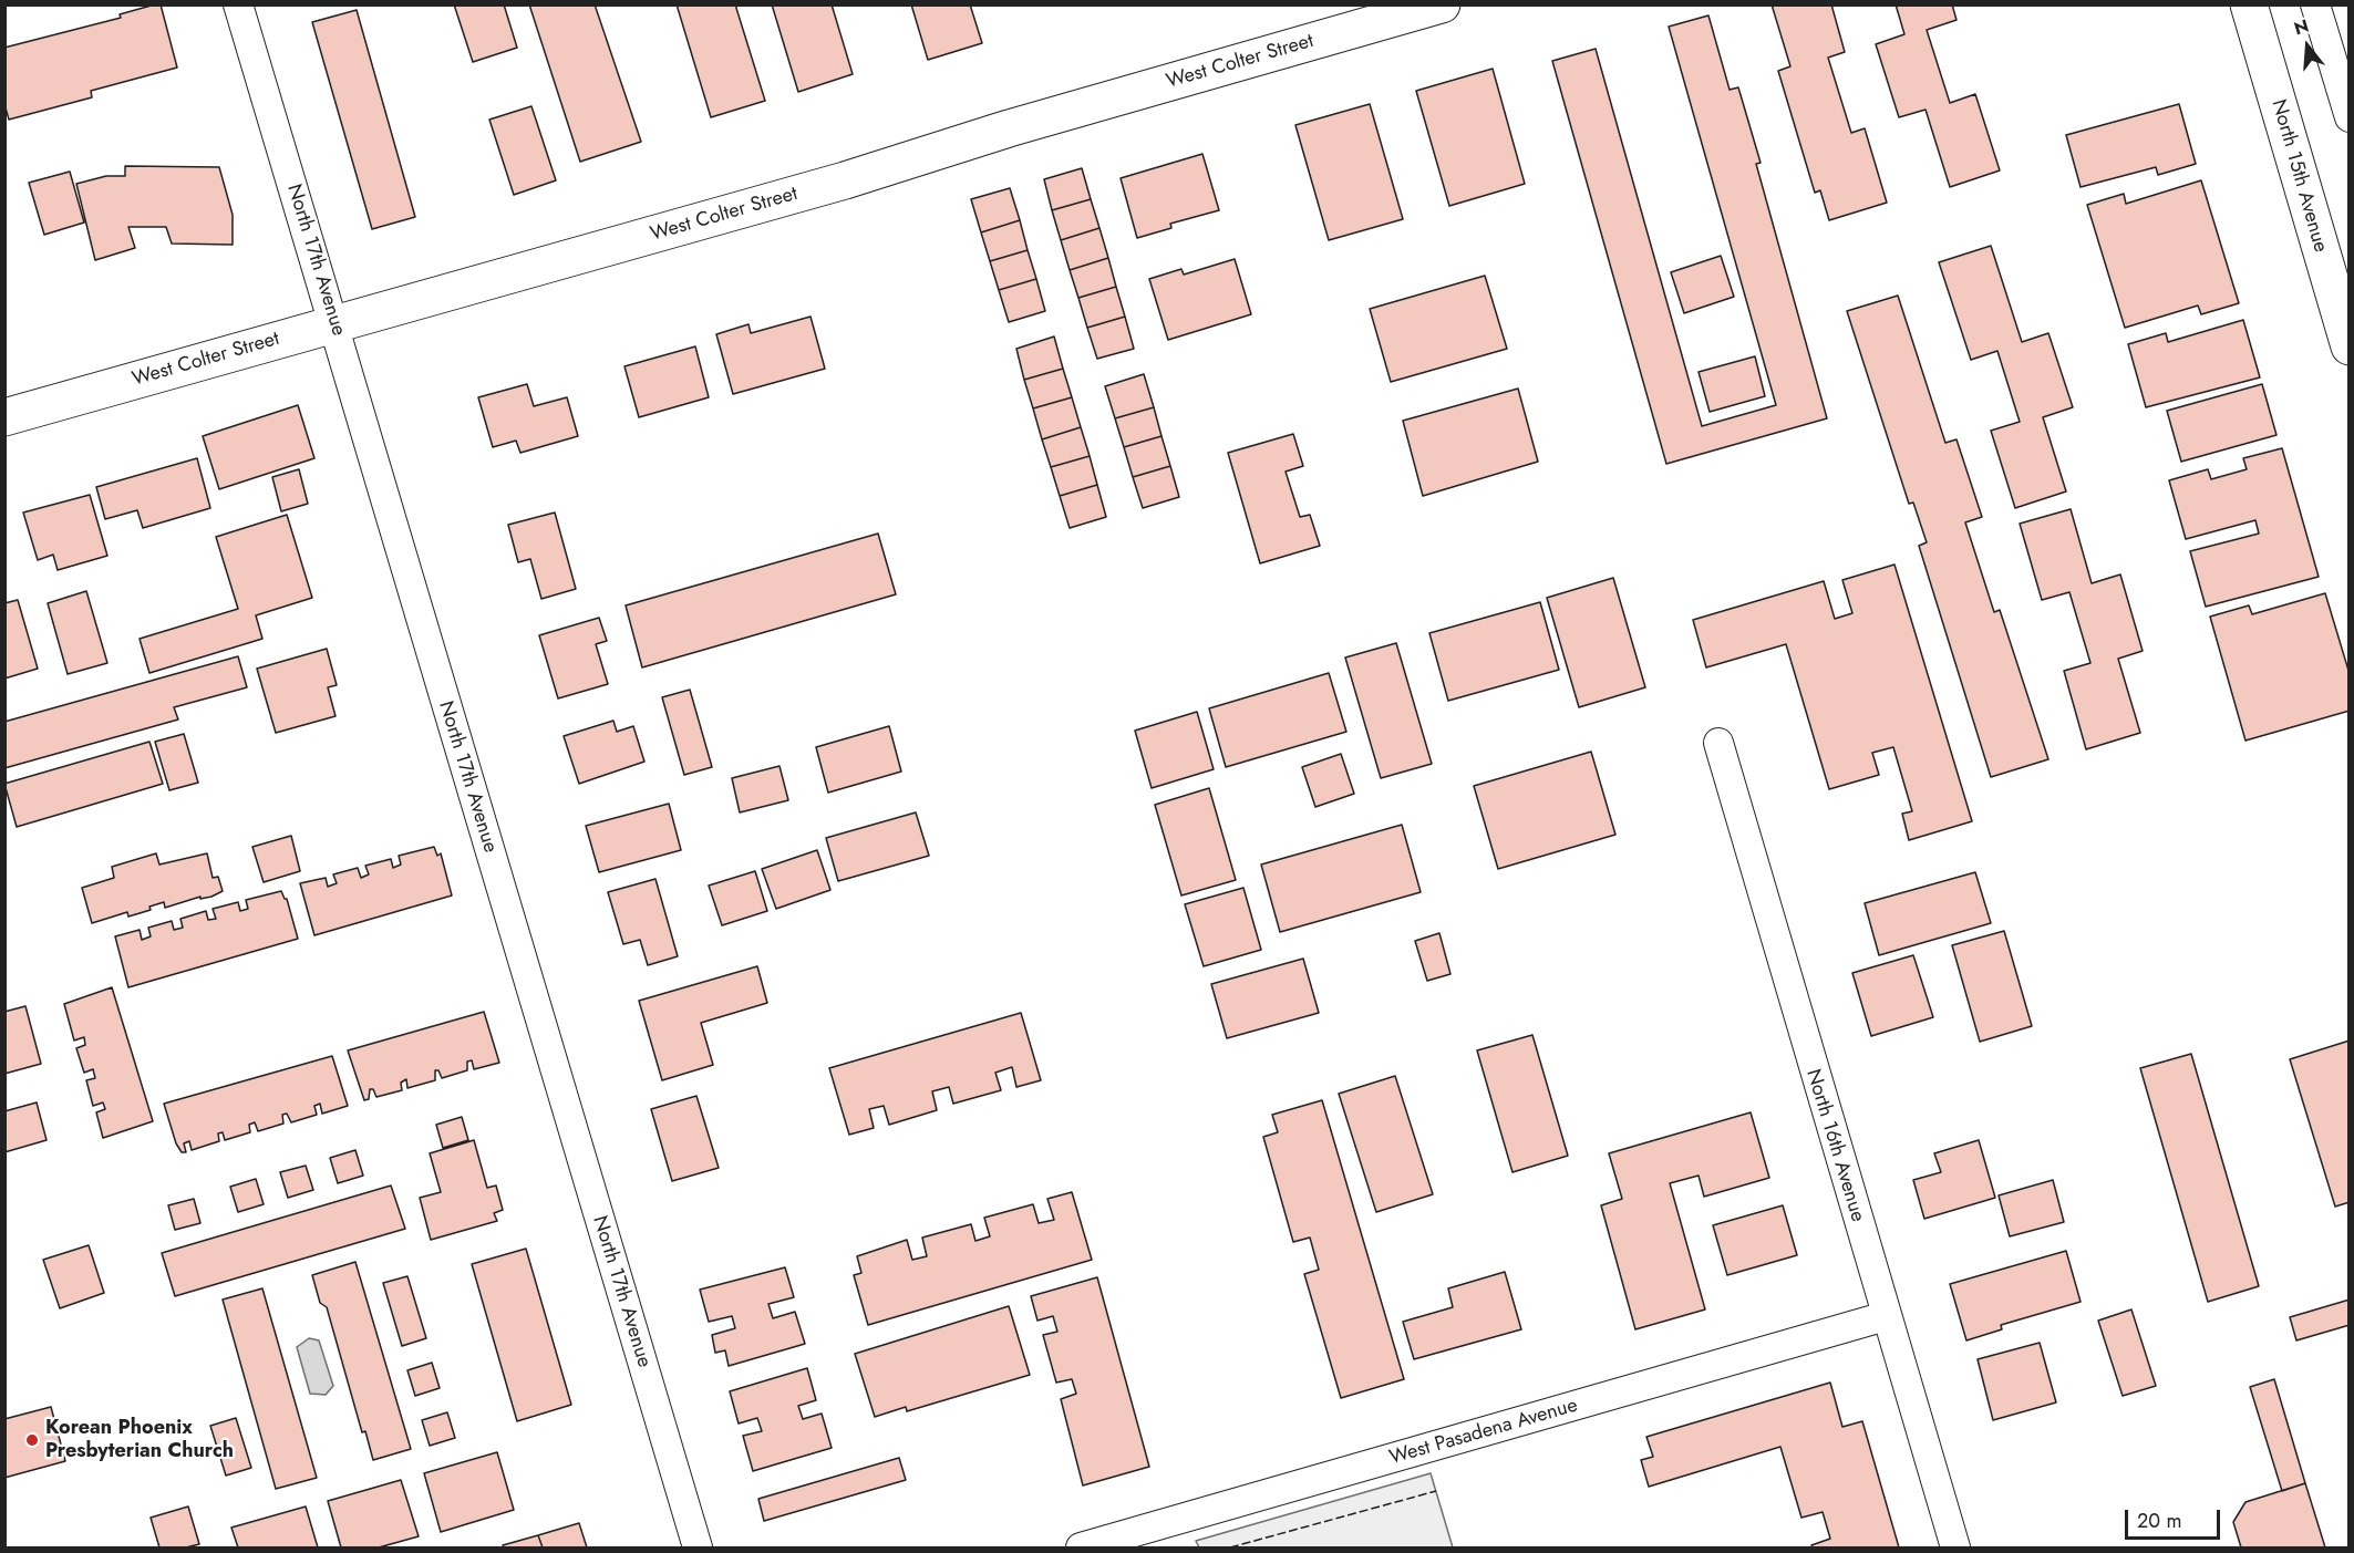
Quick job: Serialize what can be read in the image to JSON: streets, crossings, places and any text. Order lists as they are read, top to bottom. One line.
{"streets":{"street":["West Colter Street","North 15th Avenue","North 17th Avenue","North 16th Avenue","West Pasadena Avenue"]},"crossings":[["West Colter Street","North 17th Avenue"],["North 16th Avenue","West Pasadena Avenue"]],"places":["Korean Phoenix Presbyterian Church"],"scale_bar":"20 m","north":"top"}
